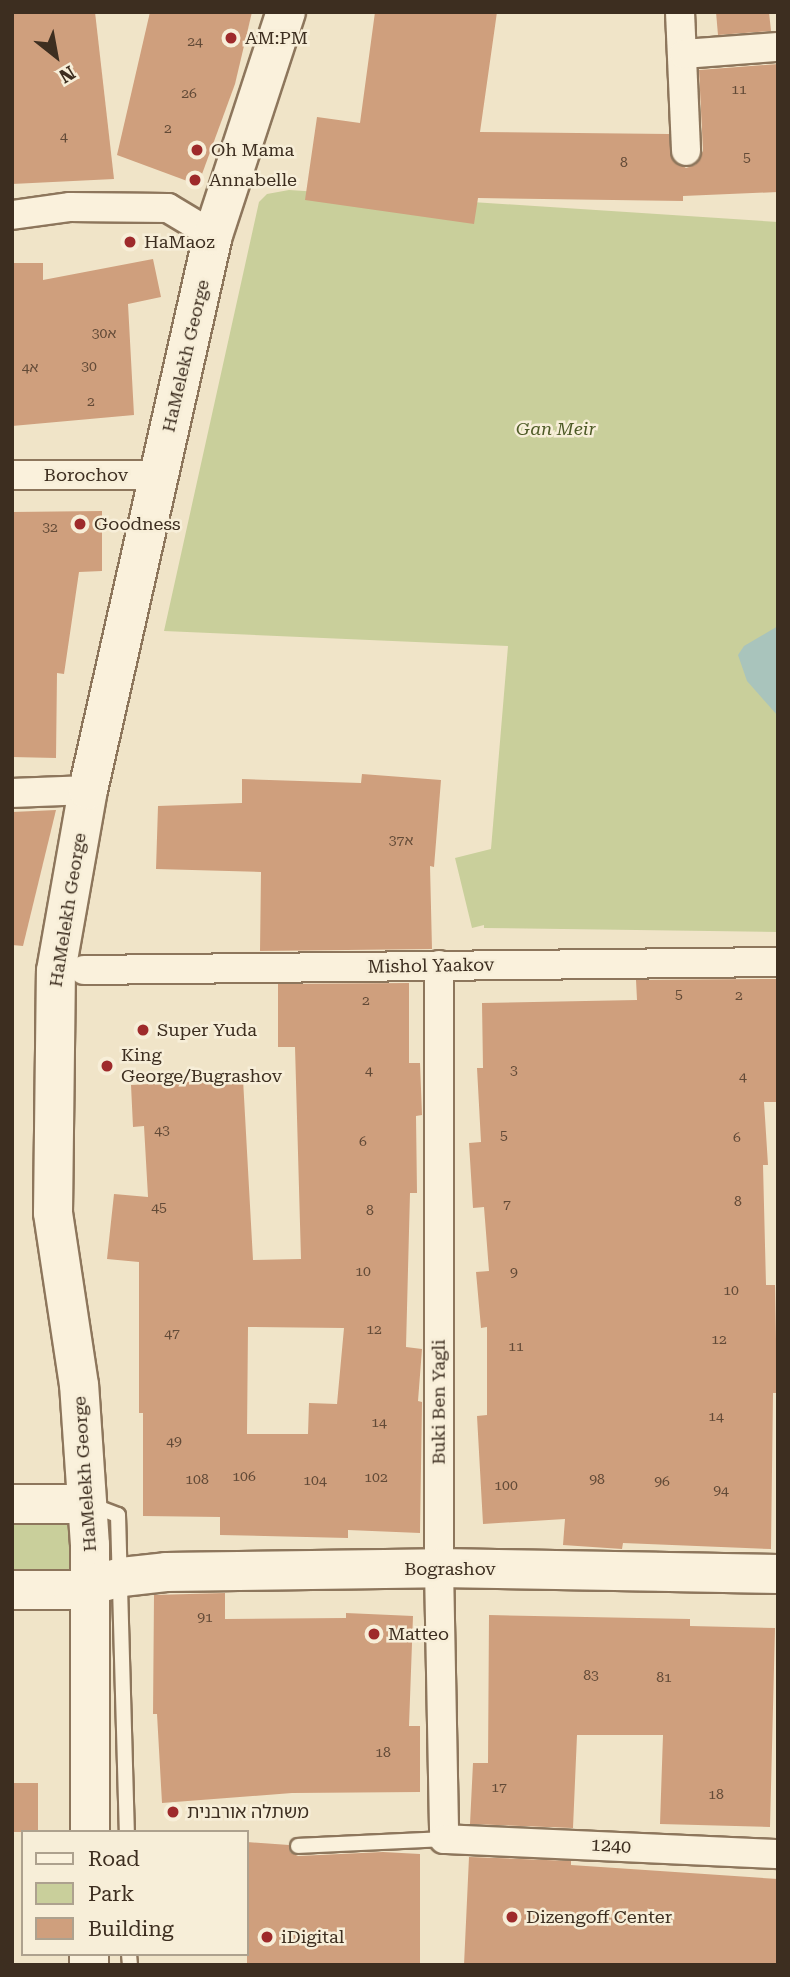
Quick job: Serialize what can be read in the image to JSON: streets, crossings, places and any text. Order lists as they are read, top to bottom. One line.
{"streets":{"street":["HaMelekh George","Borochov","Mishol Yaakov","Buki Ben Yagli","Bograshov","1240"]},"crossings":[["HaMelekh George","Borochov"],["HaMelekh George","Bograshov"],["Mishol Yaakov","Buki Ben Yagli"],["Buki Ben Yagli","Bograshov"],["Buki Ben Yagli","1240"]],"parks":["Gan Meir"],"places":["AM:PM","Oh Mama","Annabelle","HaMaoz","Goodness","Super Yuda","King George/Bugrashov","Matteo","משתלה אורבנית","Dizengoff Center","iDigital"],"house_numbers":["24","11","26","2","4","5","8","30א","30","4א","2","32","37א","5","2","2","4","3","4","43","5","6","6","8","7","45","8","10","9","10","12","47","12","11","14","14","49","106","102","108","98","104","96","100","94","91","83","81","18","17","18"],"legend":["Road","Park","Building"],"north":"bottom right"}
